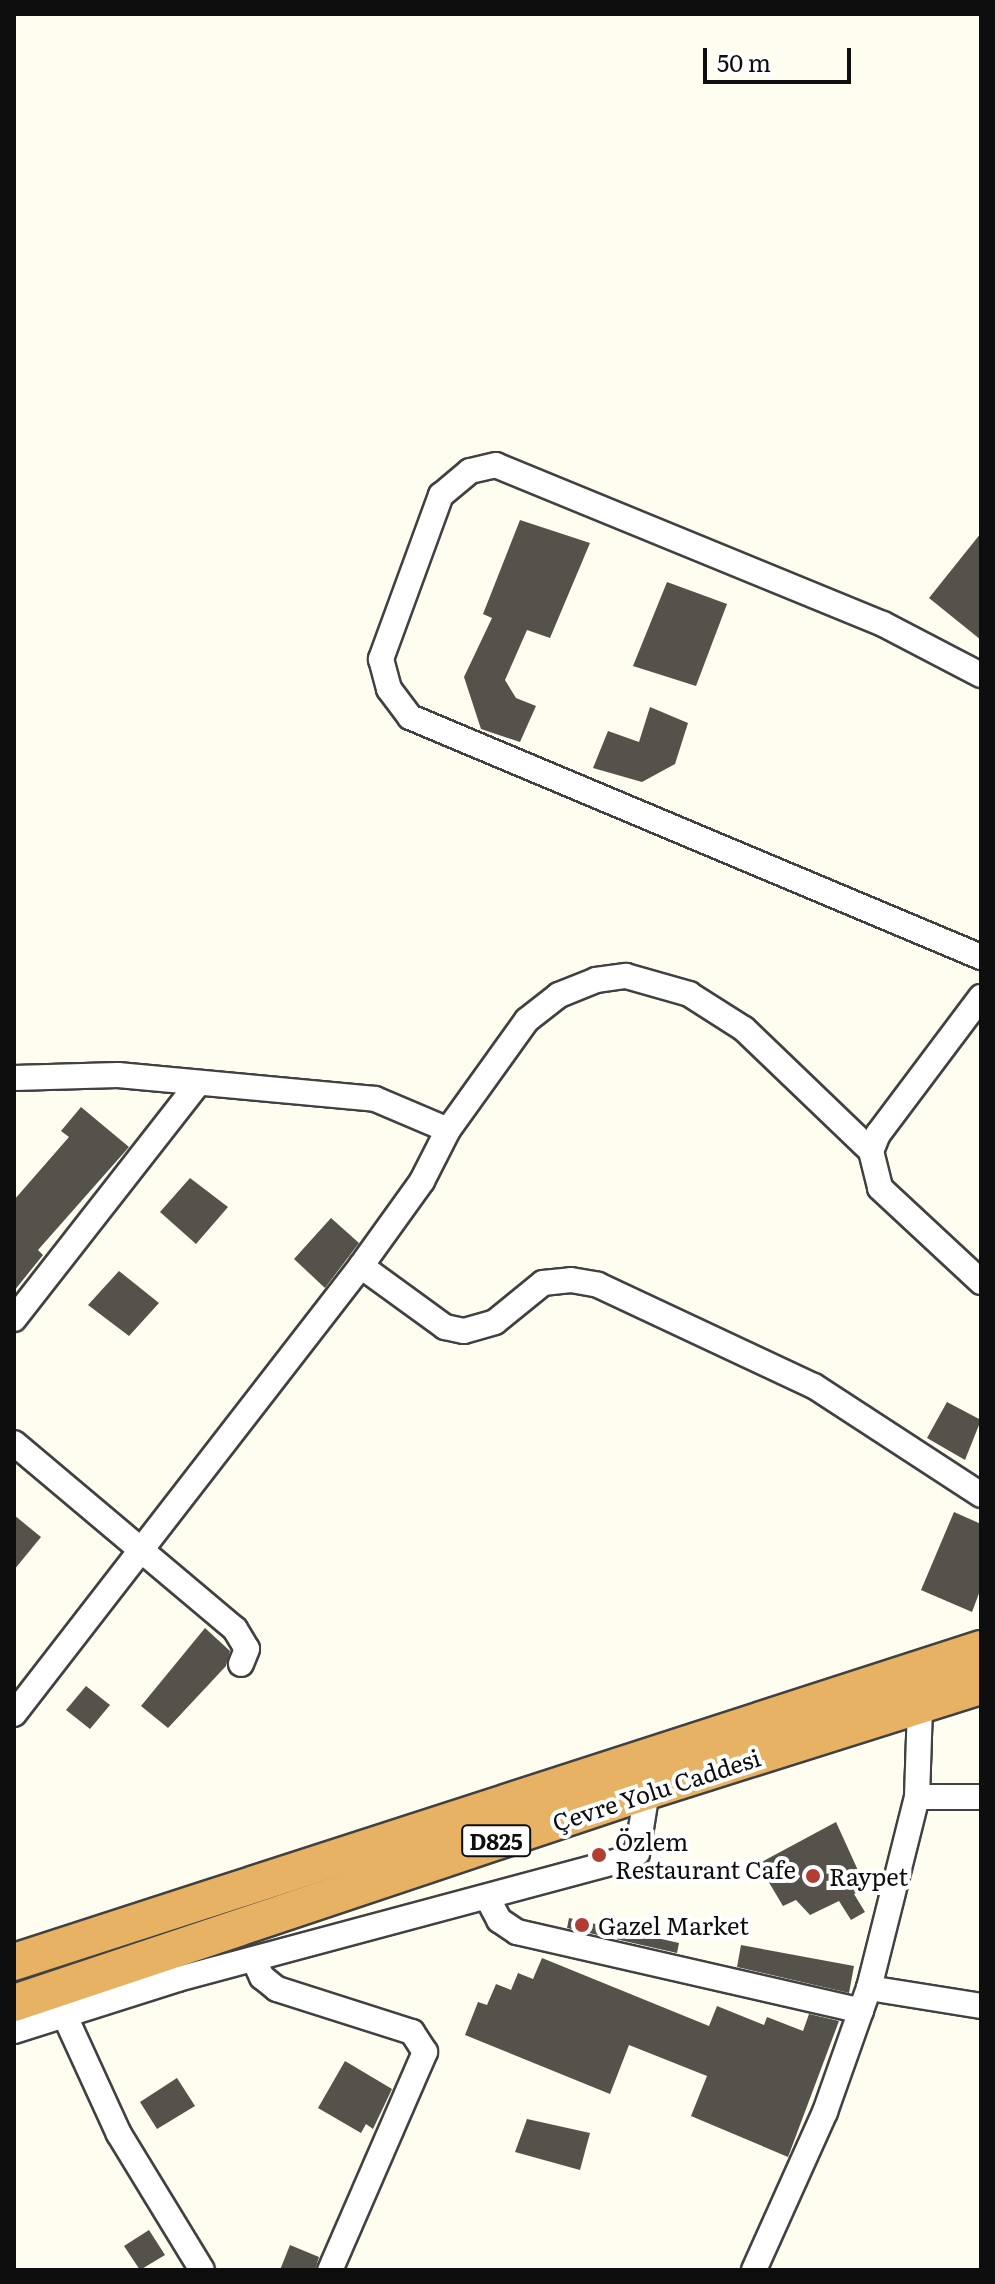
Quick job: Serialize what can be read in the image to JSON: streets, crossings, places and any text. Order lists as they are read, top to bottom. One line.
{"streets":{"highway":["Çevre Yolu Caddesi","D825"]},"places":["Özlem Restaurant Cafe","Raypet","Gazel Market"],"scale_bar":"50 m"}
